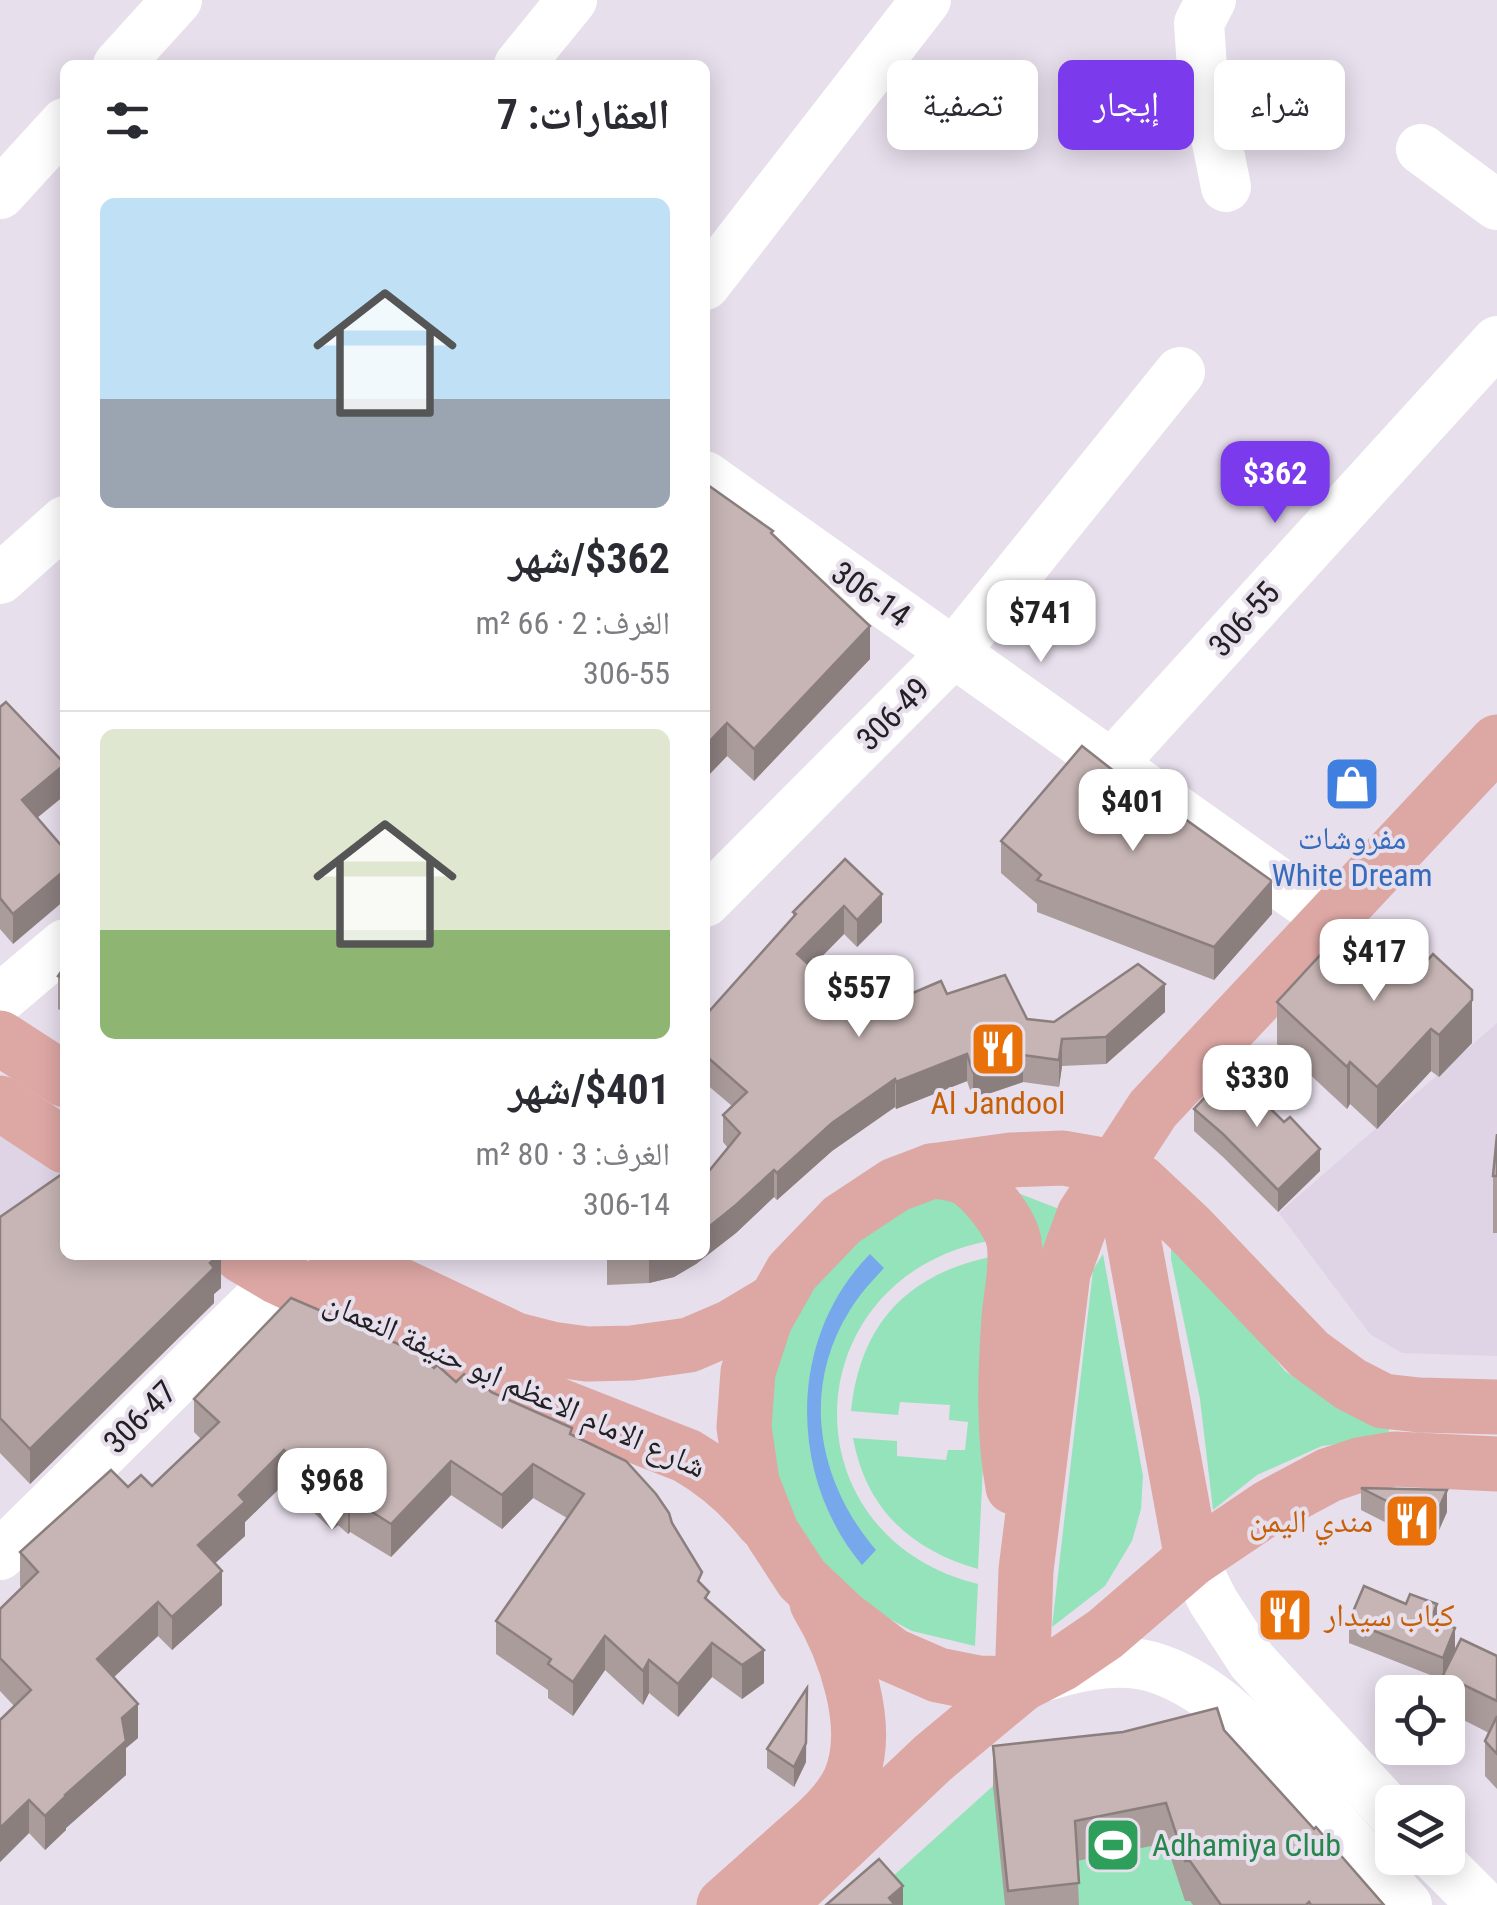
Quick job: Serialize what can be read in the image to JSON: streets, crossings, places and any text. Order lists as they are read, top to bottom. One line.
{"streets":{"main road":["شارع الامام الاعظم ابو حنيفة النعمان"],"street":["306-14","306-55","306-49","306-47"]},"crossings":[["306-14","306-55"],["306-14","306-49"],["شارع الامام الاعظم ابو حنيفة النعمان","306-47"]],"places":{"shop":["مفروشات White Dream"],"restaurant":["Al Jandool","مندي اليمن","كباب سيدار"],"sports":["Adhamiya Club"]},"page":{"chip":["شراء","إيجار","تصفية"],"heading":"العقارات: 7","list":[{"name":"$362/شهر","note":"الغرف: 2 · 66 m² · 306-55"},{"name":"$401/شهر","note":"الغرف: 3 · 80 m² · 306-14"}],"price":["$362","$741","$401","$417","$557","$330","$968"]}}
